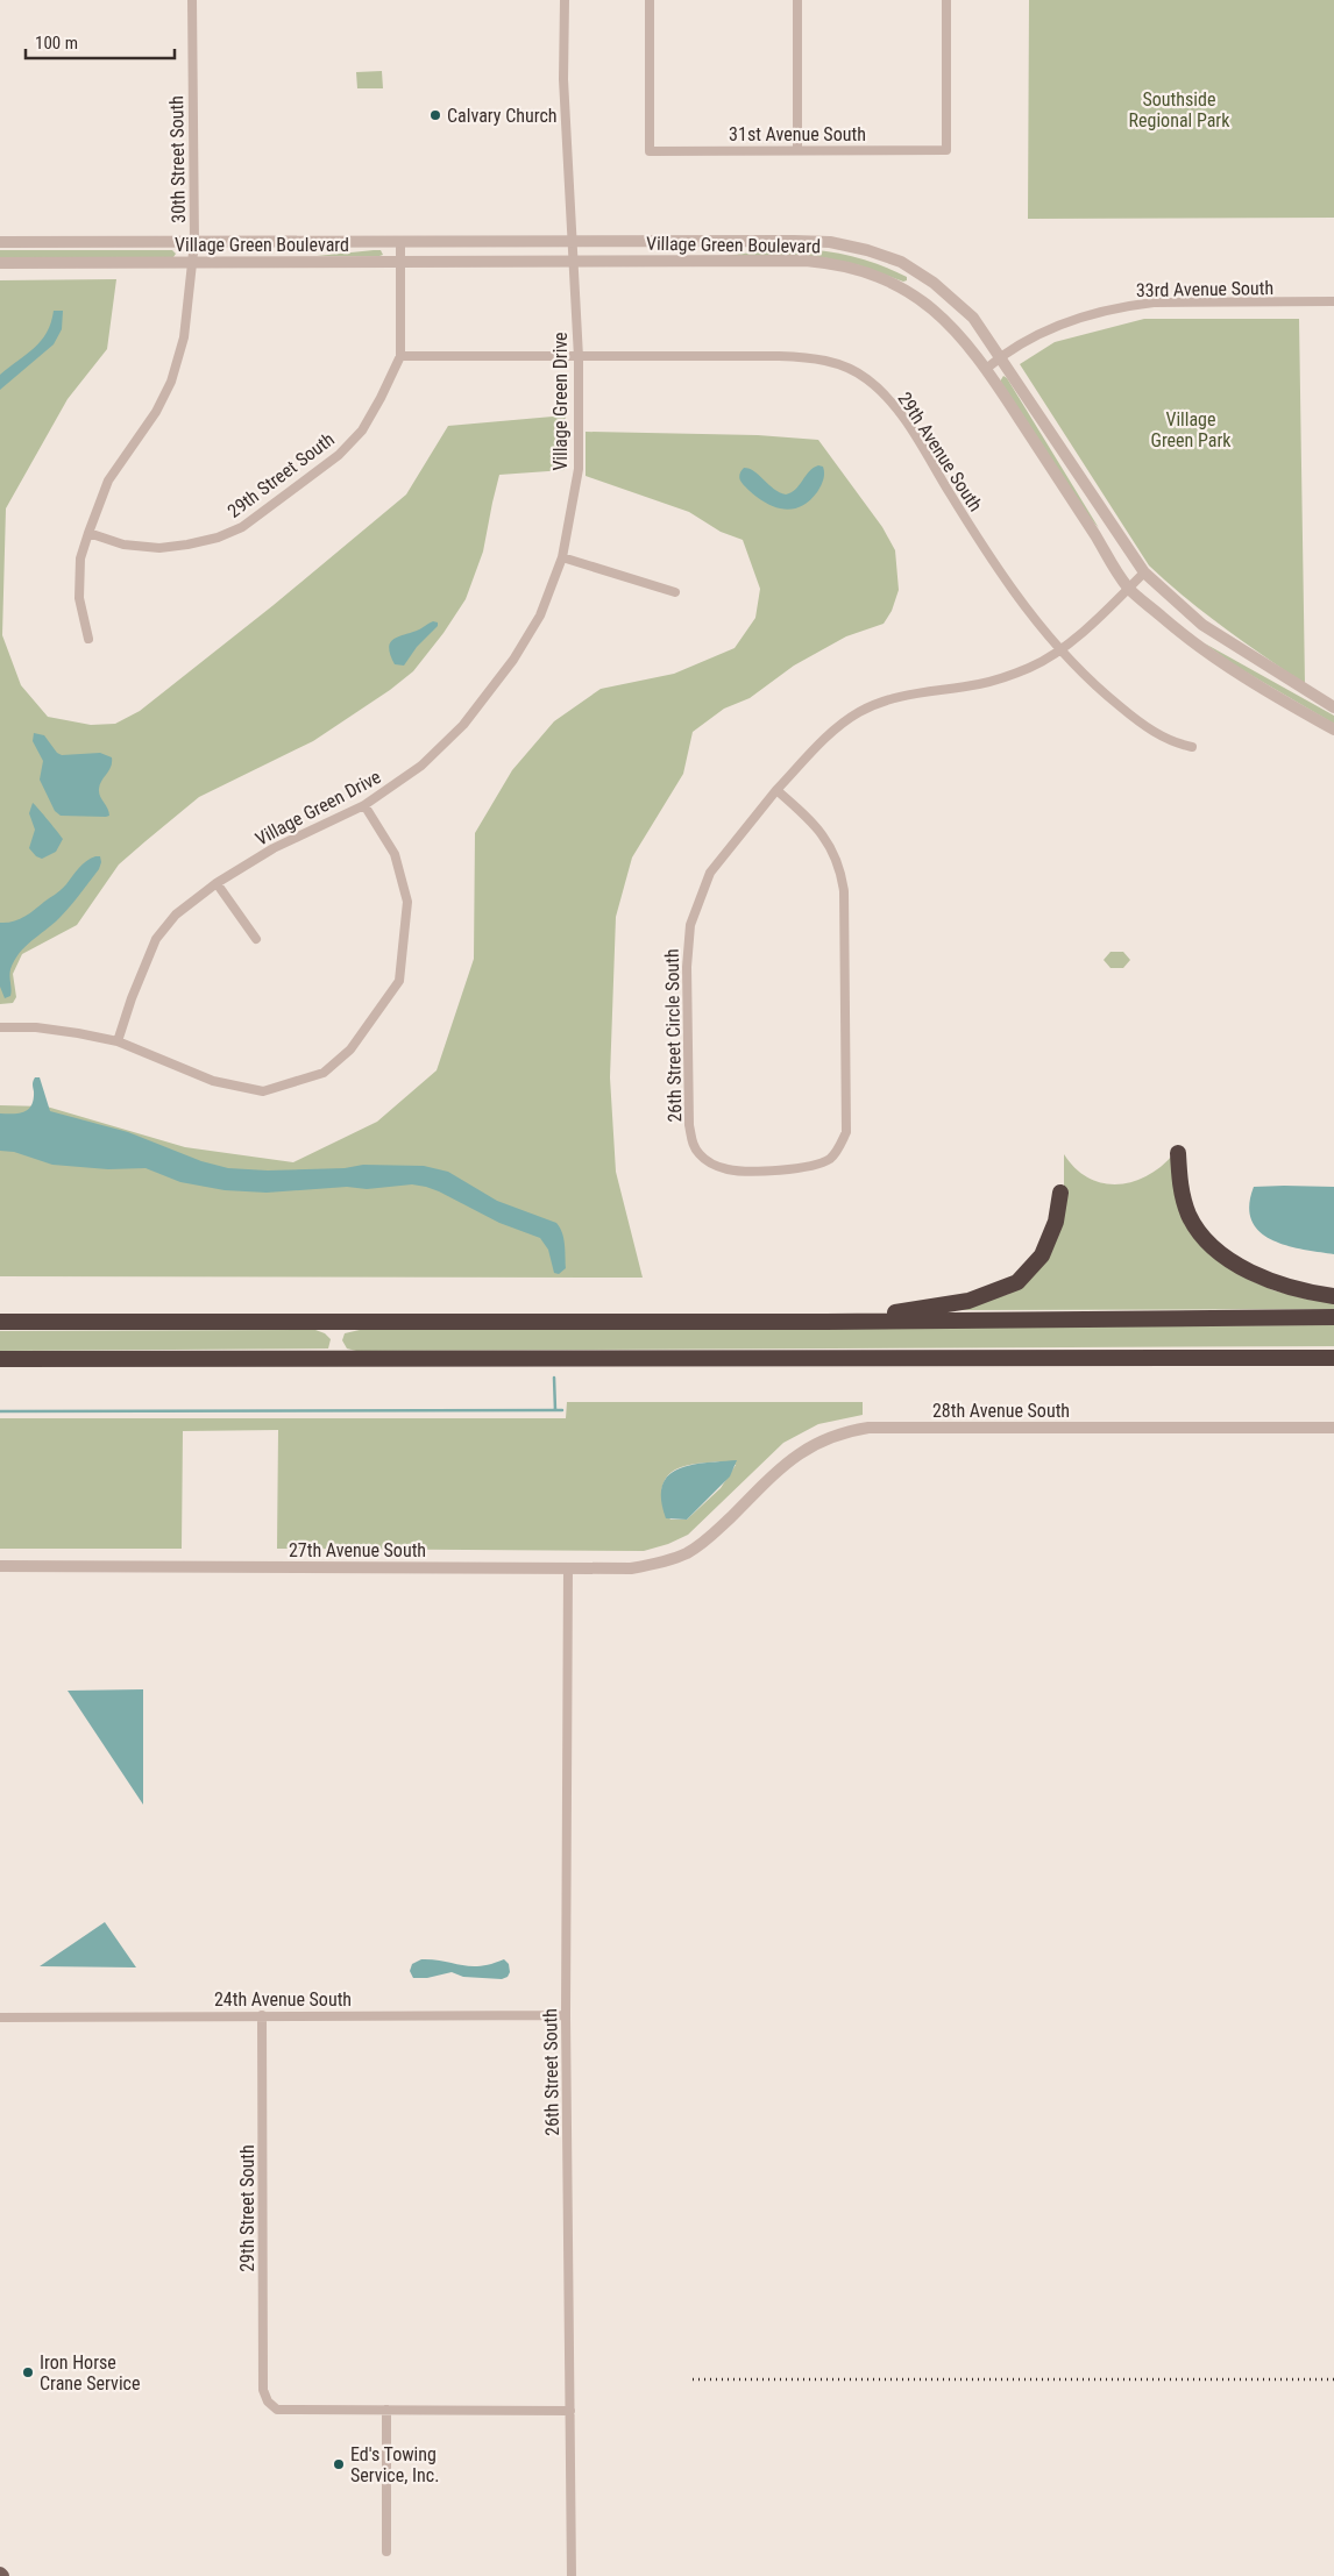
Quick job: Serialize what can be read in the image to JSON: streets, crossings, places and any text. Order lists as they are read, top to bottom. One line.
{"streets":{"street":["31st Avenue South","30th Street South","Village Green Boulevard","33rd Avenue South","Village Green Drive","29th Avenue South","29th Street South","26th Street Circle South","28th Avenue South","27th Avenue South","24th Avenue South","26th Street South"]},"crossings":[["30th Street South","Village Green Boulevard"],["30th Street South","29th Street South"],["Village Green Boulevard","33rd Avenue South"],["Village Green Boulevard","Village Green Drive"],["Village Green Boulevard","29th Street South"],["Village Green Boulevard","26th Street Circle South"],["Village Green Drive","29th Avenue South"],["29th Avenue South","29th Street South"],["29th Avenue South","26th Street Circle South"],["29th Street South","24th Avenue South"],["28th Avenue South","27th Avenue South"],["27th Avenue South","26th Street South"],["24th Avenue South","26th Street South"]],"parks":["Southside Regional Park","Village Green Park"],"places":["Calvary Church","Iron Horse Crane Service","Ed's Towing Service, Inc."],"scale_bar":"100 m"}
